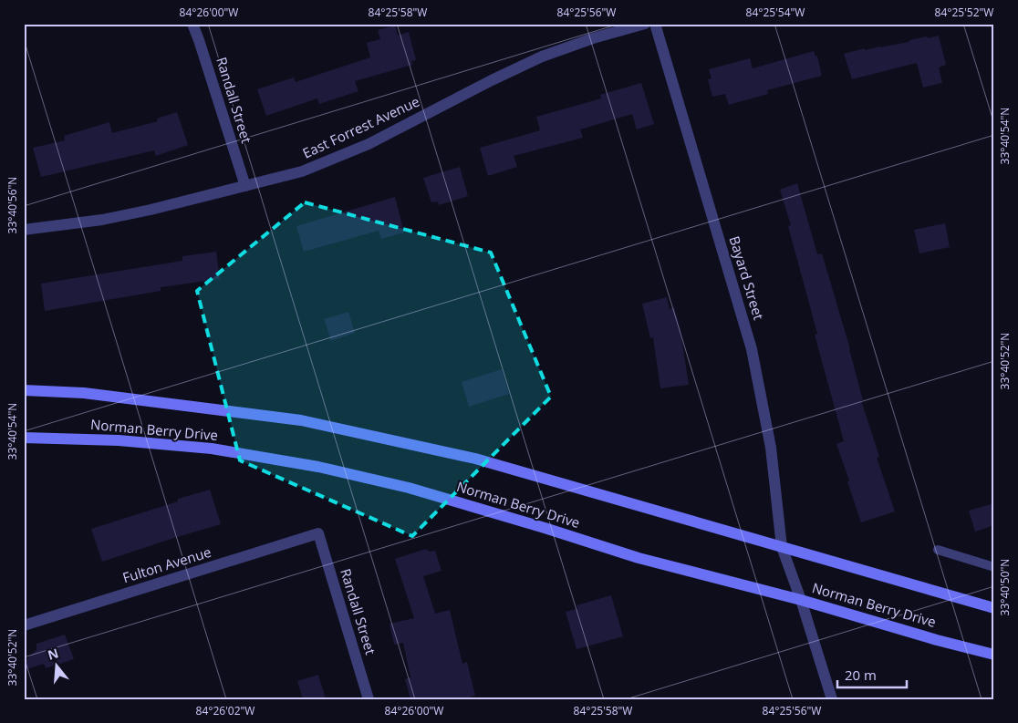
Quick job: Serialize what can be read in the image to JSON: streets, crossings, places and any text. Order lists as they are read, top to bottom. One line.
{"streets":{"main road":["Norman Berry Drive"],"street":["Randall Street","East Forrest Avenue","Bayard Street","Fulton Avenue"]},"crossings":[["Randall Street","East Forrest Avenue"],["Randall Street","Fulton Avenue"],["Bayard Street","Norman Berry Drive"]],"scale_bar":"20 m","north":"top","coordinates":["84°26'00\"W","84°25'58\"W","84°25'56\"W","84°25'54\"W","84°25'52\"W","33°40'54\"N","33°40'56\"N","33°40'52\"N","33°40'50\"N","84°26'02\"W"]}
